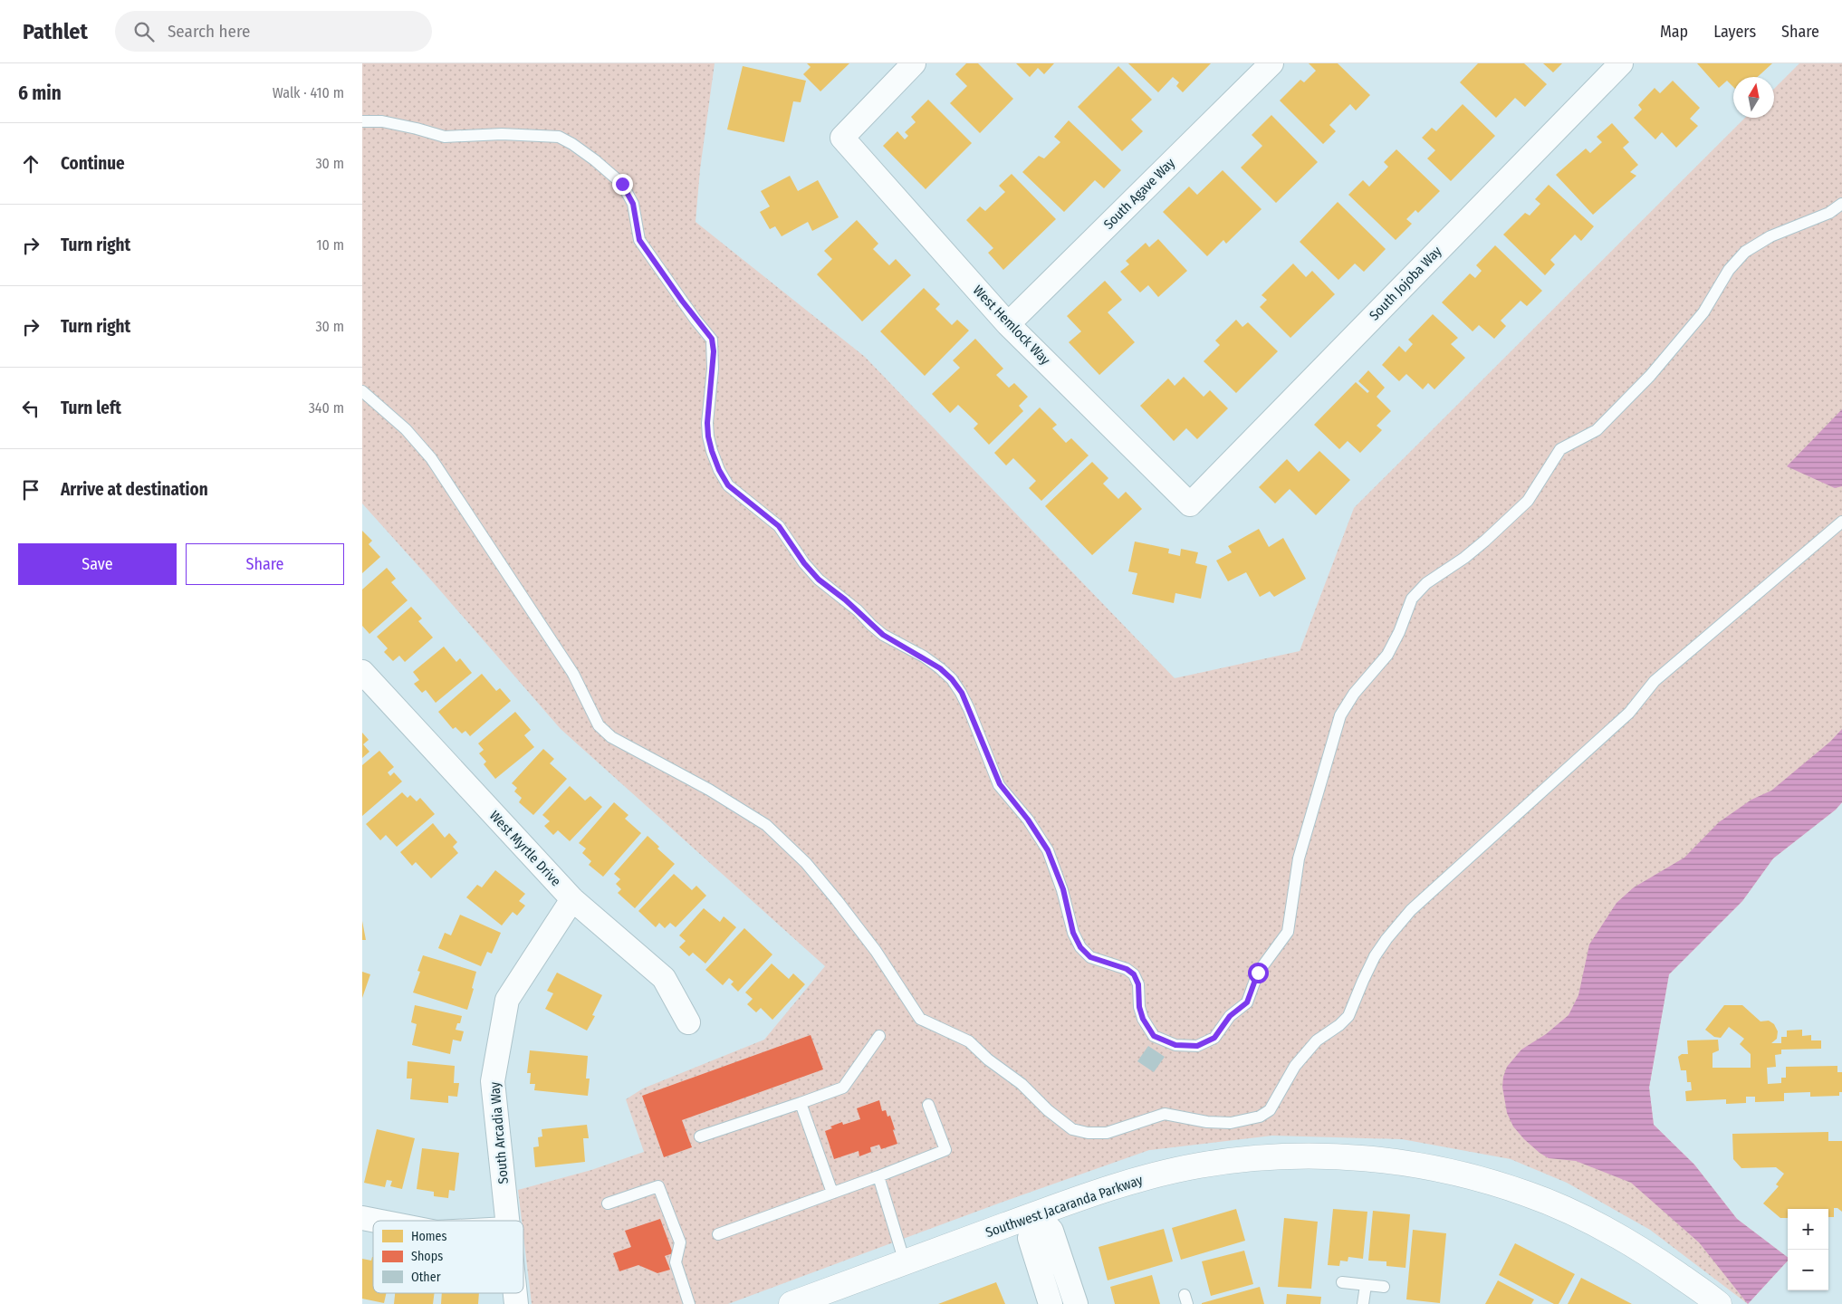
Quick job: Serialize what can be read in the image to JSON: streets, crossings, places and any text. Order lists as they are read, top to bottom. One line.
{"streets":{"street":["South Agave Way","South Jojoba Way","West Hemlock Way","West Myrtle Drive","South Arcadia Way","Southwest Jacaranda Parkway"]},"crossings":[["South Agave Way","West Hemlock Way"],["South Jojoba Way","West Hemlock Way"],["West Myrtle Drive","South Arcadia Way"]],"legend":["Homes","Shops","Other"],"north":"top","page":{"header":"Pathlet","search":"Search here","nav":["Map","Layers","Share"],"heading":["6 min","Walk · 410 m"],"list":[["Continue","30 m"],["Turn right","10 m"],["Turn right","30 m"],["Turn left","340 m"],"Arrive at destination"],"buttons":["Save","Share"],"map_buttons":["+","−"]}}
